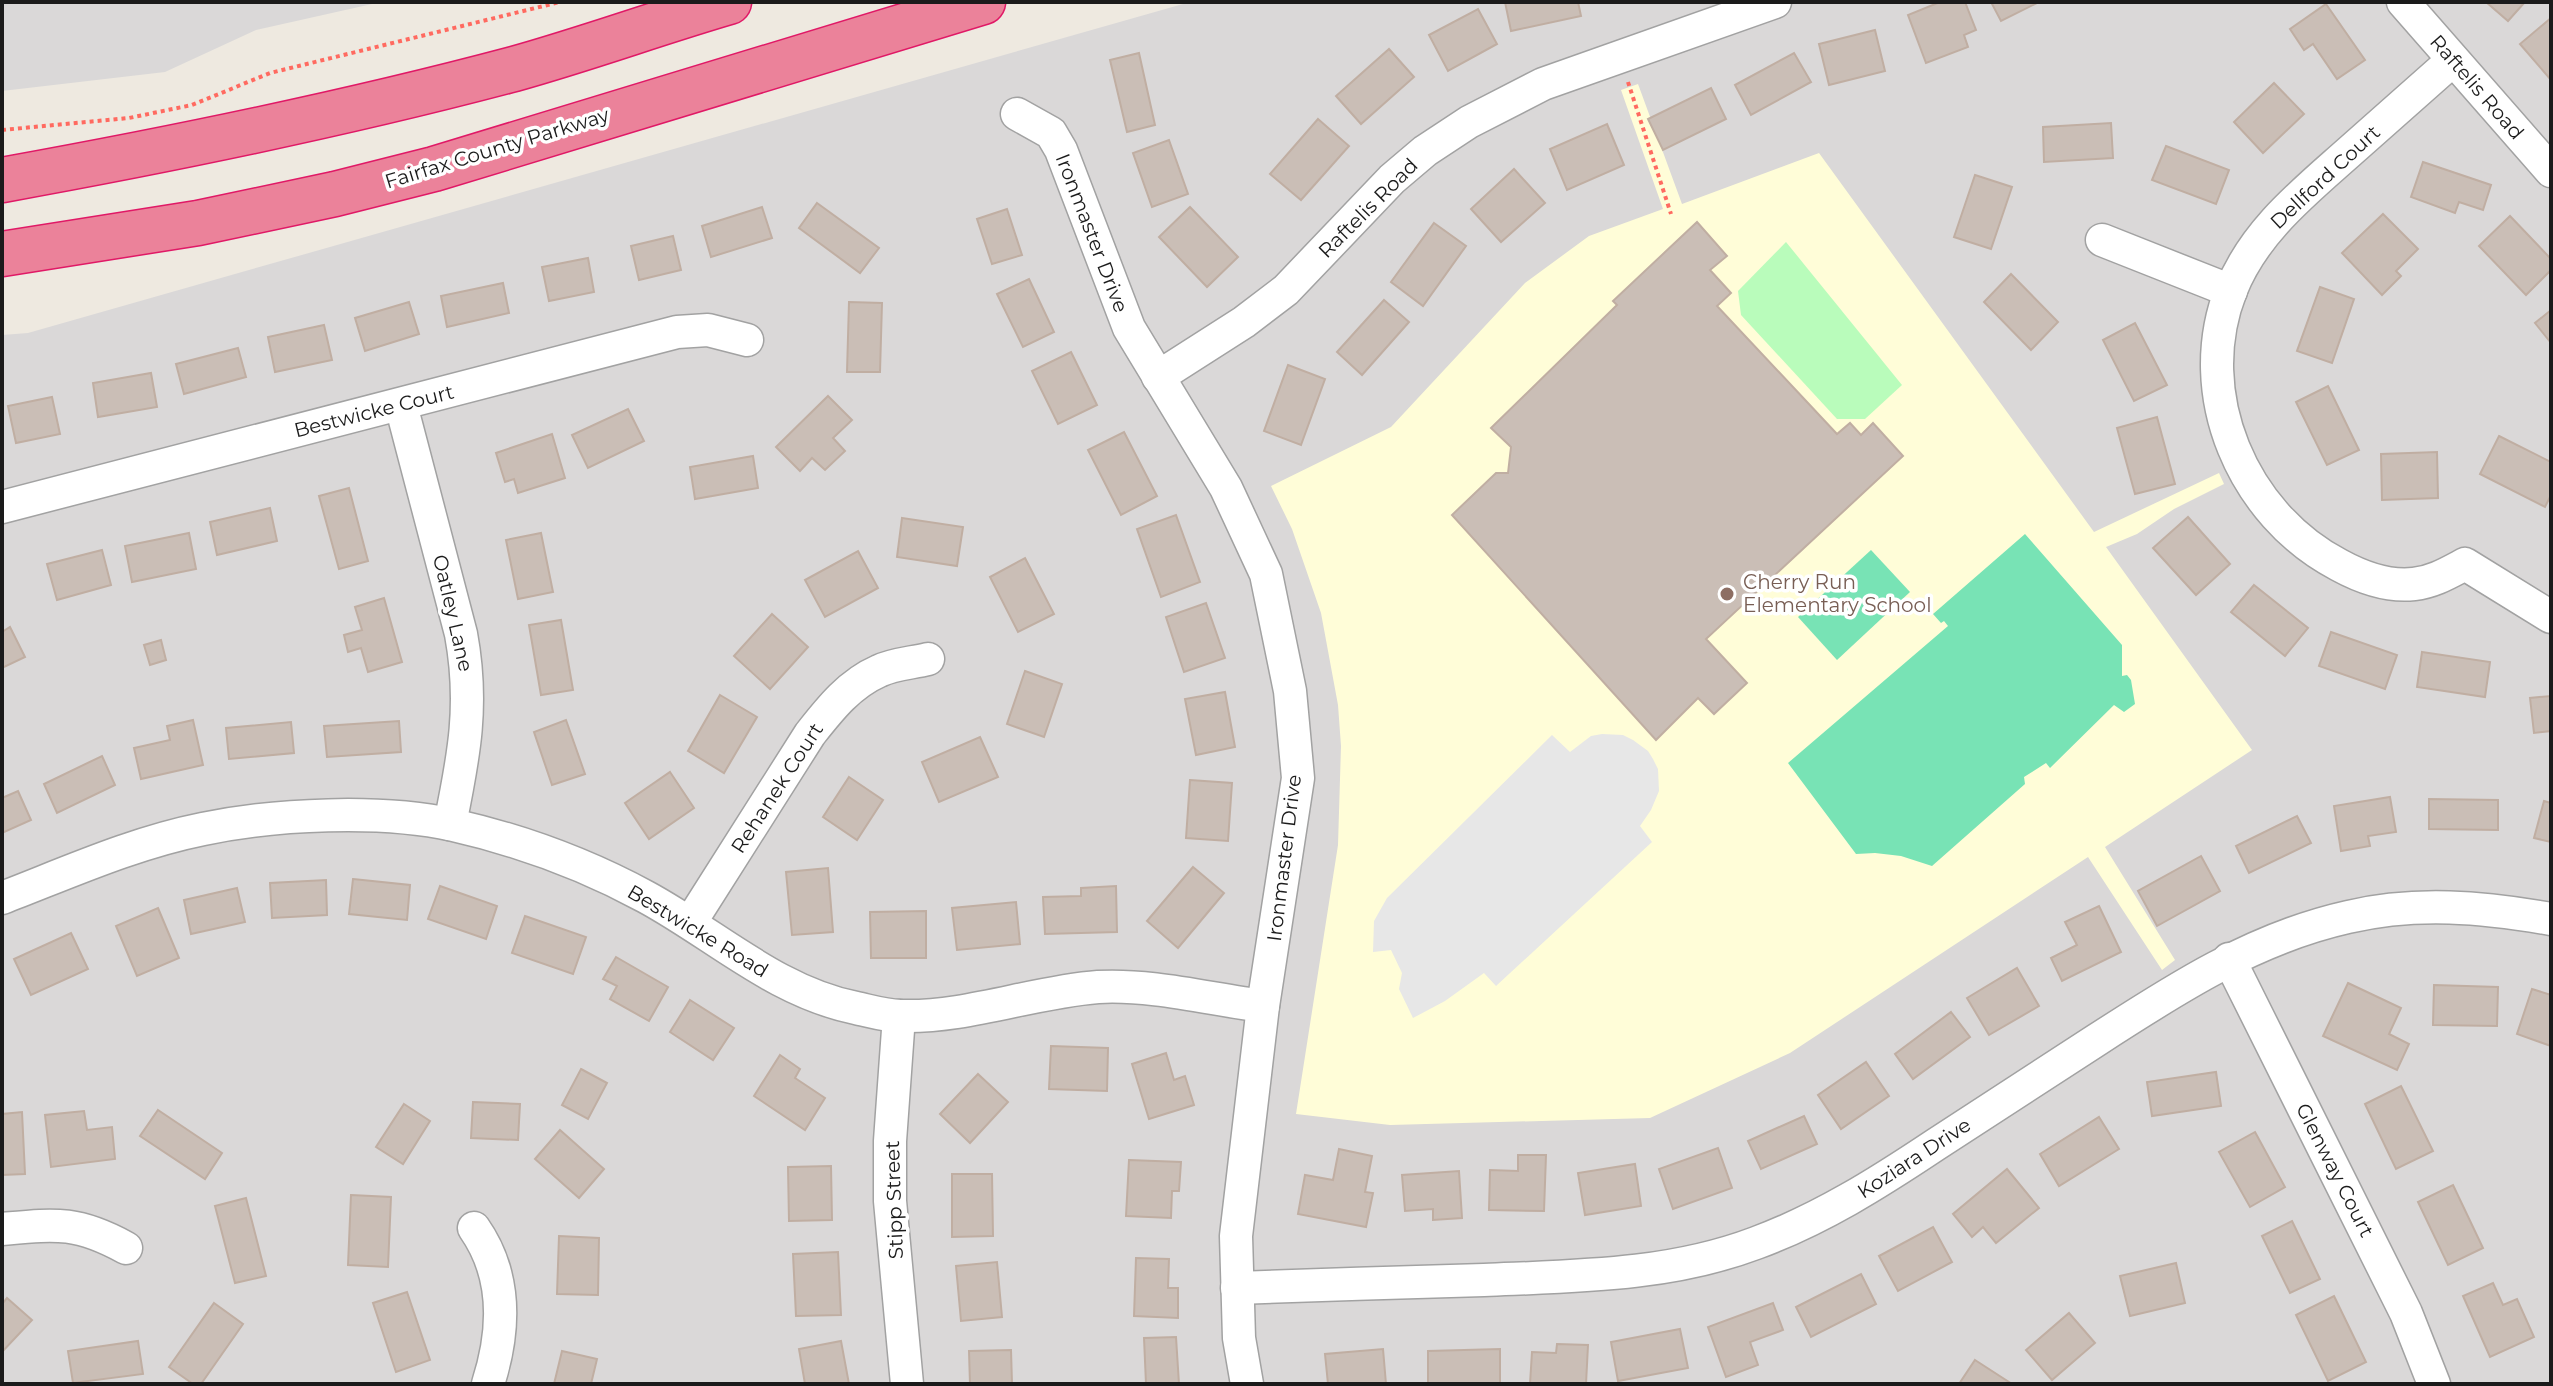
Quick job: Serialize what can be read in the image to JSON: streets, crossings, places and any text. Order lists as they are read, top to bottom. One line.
{"streets":{"highway":["Fairfax County Parkway"],"street":["Raftelis Road","Dellford Court","Ironmaster Drive","Bestwicke Court","Oatley Lane","Rehanek Court","Bestwicke Road","Koziara Drive","Glenway Court","Stipp Street"]},"crossings":[["Raftelis Road","Dellford Court"],["Raftelis Road","Ironmaster Drive"],["Ironmaster Drive","Bestwicke Road"],["Ironmaster Drive","Koziara Drive"],["Bestwicke Court","Oatley Lane"],["Oatley Lane","Bestwicke Road"],["Rehanek Court","Bestwicke Road"],["Bestwicke Road","Stipp Street"],["Koziara Drive","Glenway Court"]],"places":["Cherry Run Elementary School"]}
